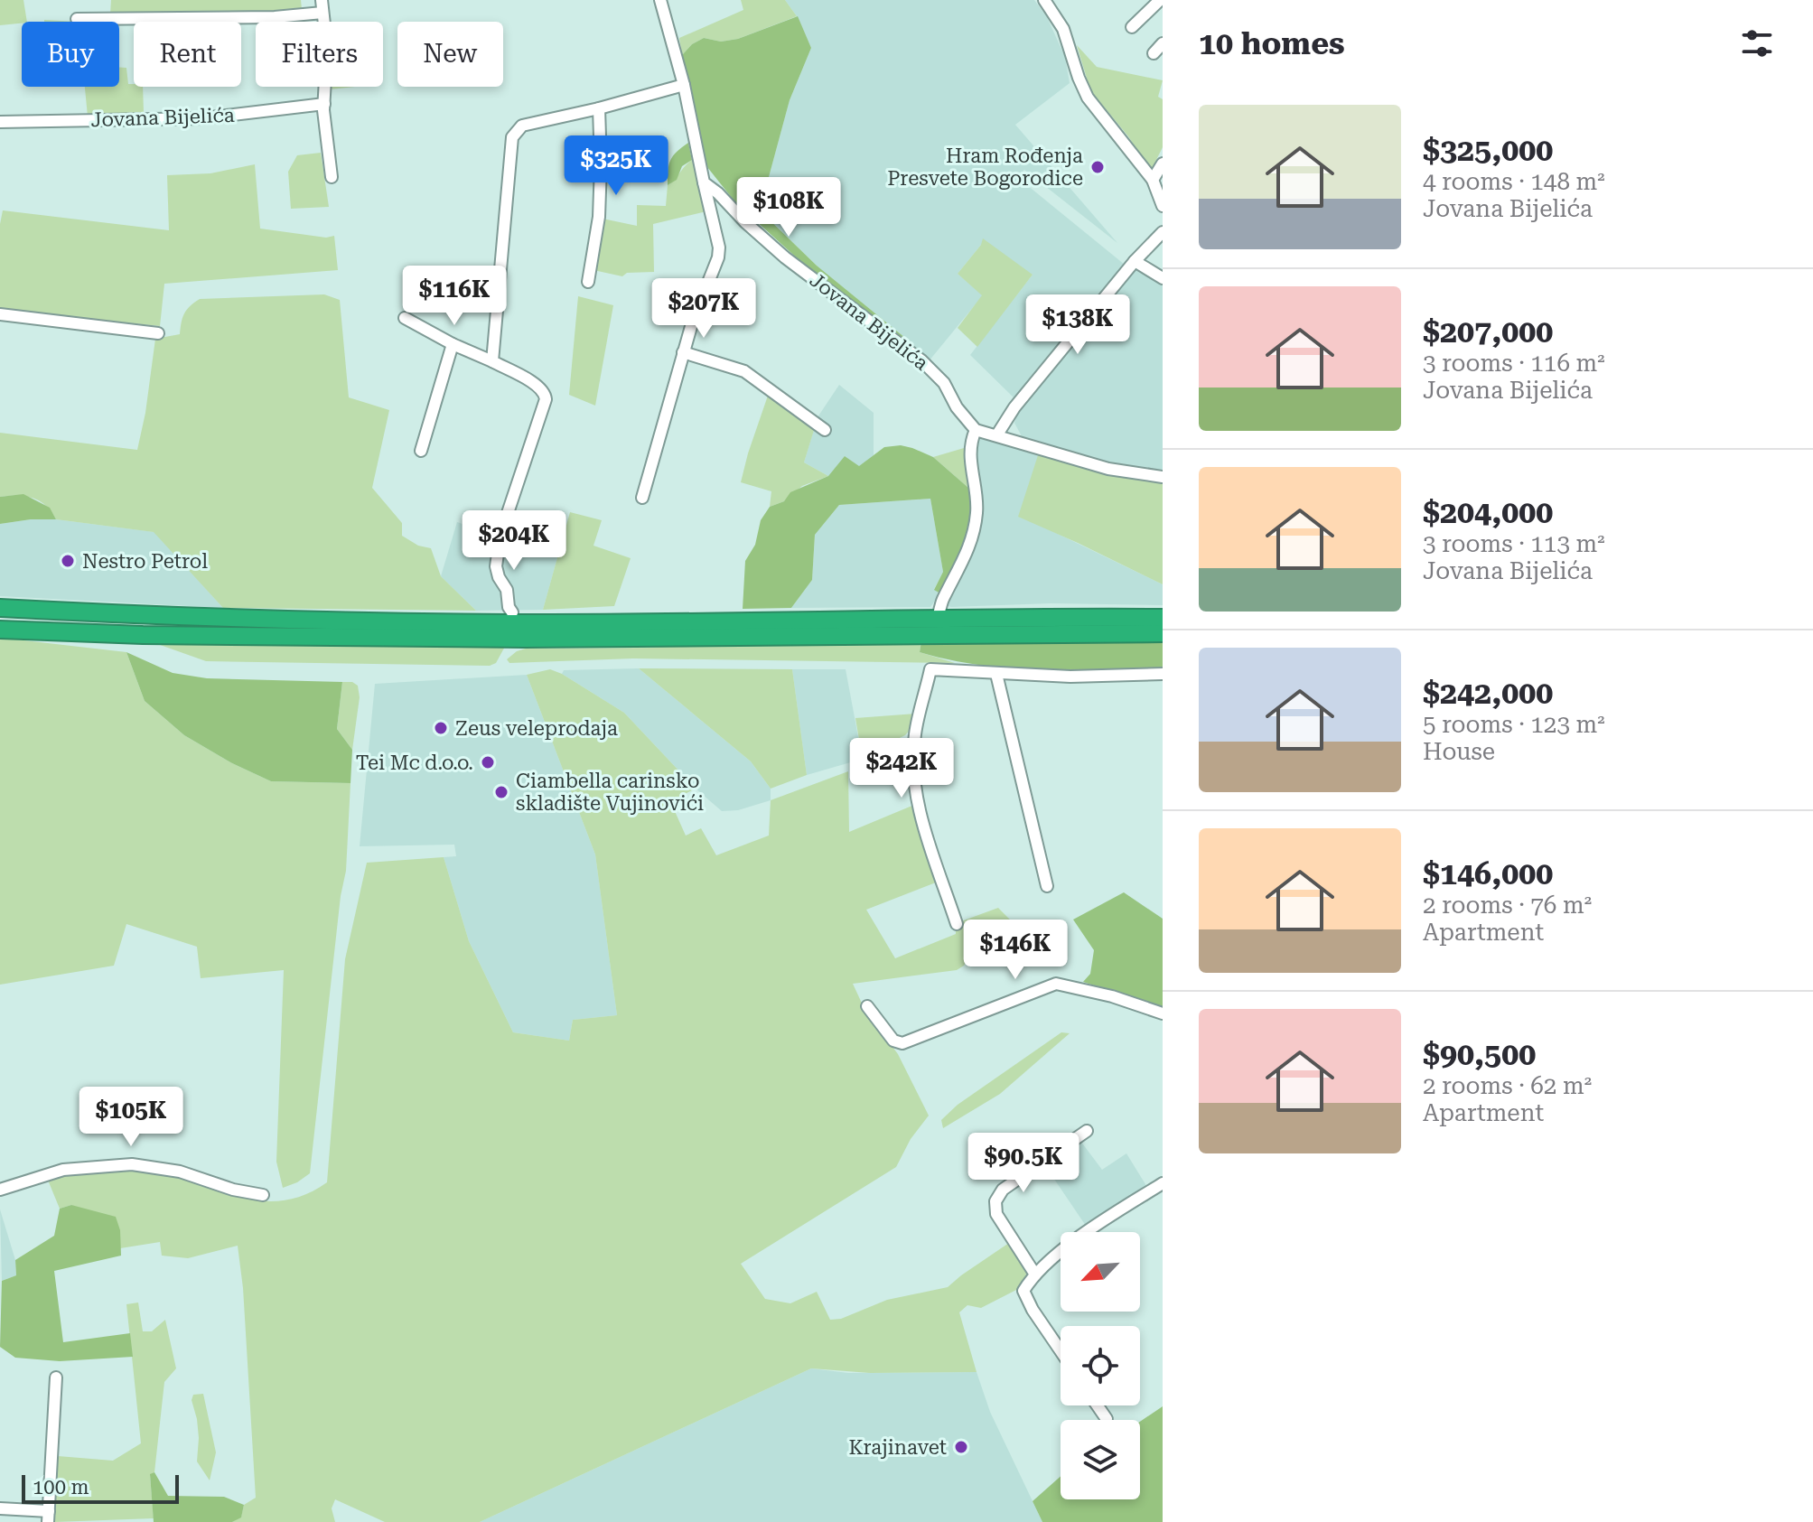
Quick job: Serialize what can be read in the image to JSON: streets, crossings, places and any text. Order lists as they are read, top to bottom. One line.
{"streets":{"street":["Jovana Bijelića"]},"places":["Hram Rođenja Presvete Bogorodice","Nestro Petrol","Zeus veleprodaja","Tei Mc d.o.o.","Ciambella carinsko skladište Vujinovići","Krajinavet"],"scale_bar":"100 m","north":"bottom left","page":{"heading":"10 homes","chip":["Buy","Rent","Filters","New"],"list":[{"name":"$325,000","note":"4 rooms · 148 m² · Jovana Bijelića"},{"name":"$207,000","note":"3 rooms · 116 m² · Jovana Bijelića"},{"name":"$204,000","note":"3 rooms · 113 m² · Jovana Bijelića"},{"name":"$242,000","note":"5 rooms · 123 m² · House"},{"name":"$146,000","note":"2 rooms · 76 m² · Apartment"},{"name":"$90,500","note":"2 rooms · 62 m² · Apartment"}],"price":["$325K","$108K","$116K","$207K","$138K","$204K","$242K","$146K","$105K","$90.5K"],"scale":"100 m"}}
